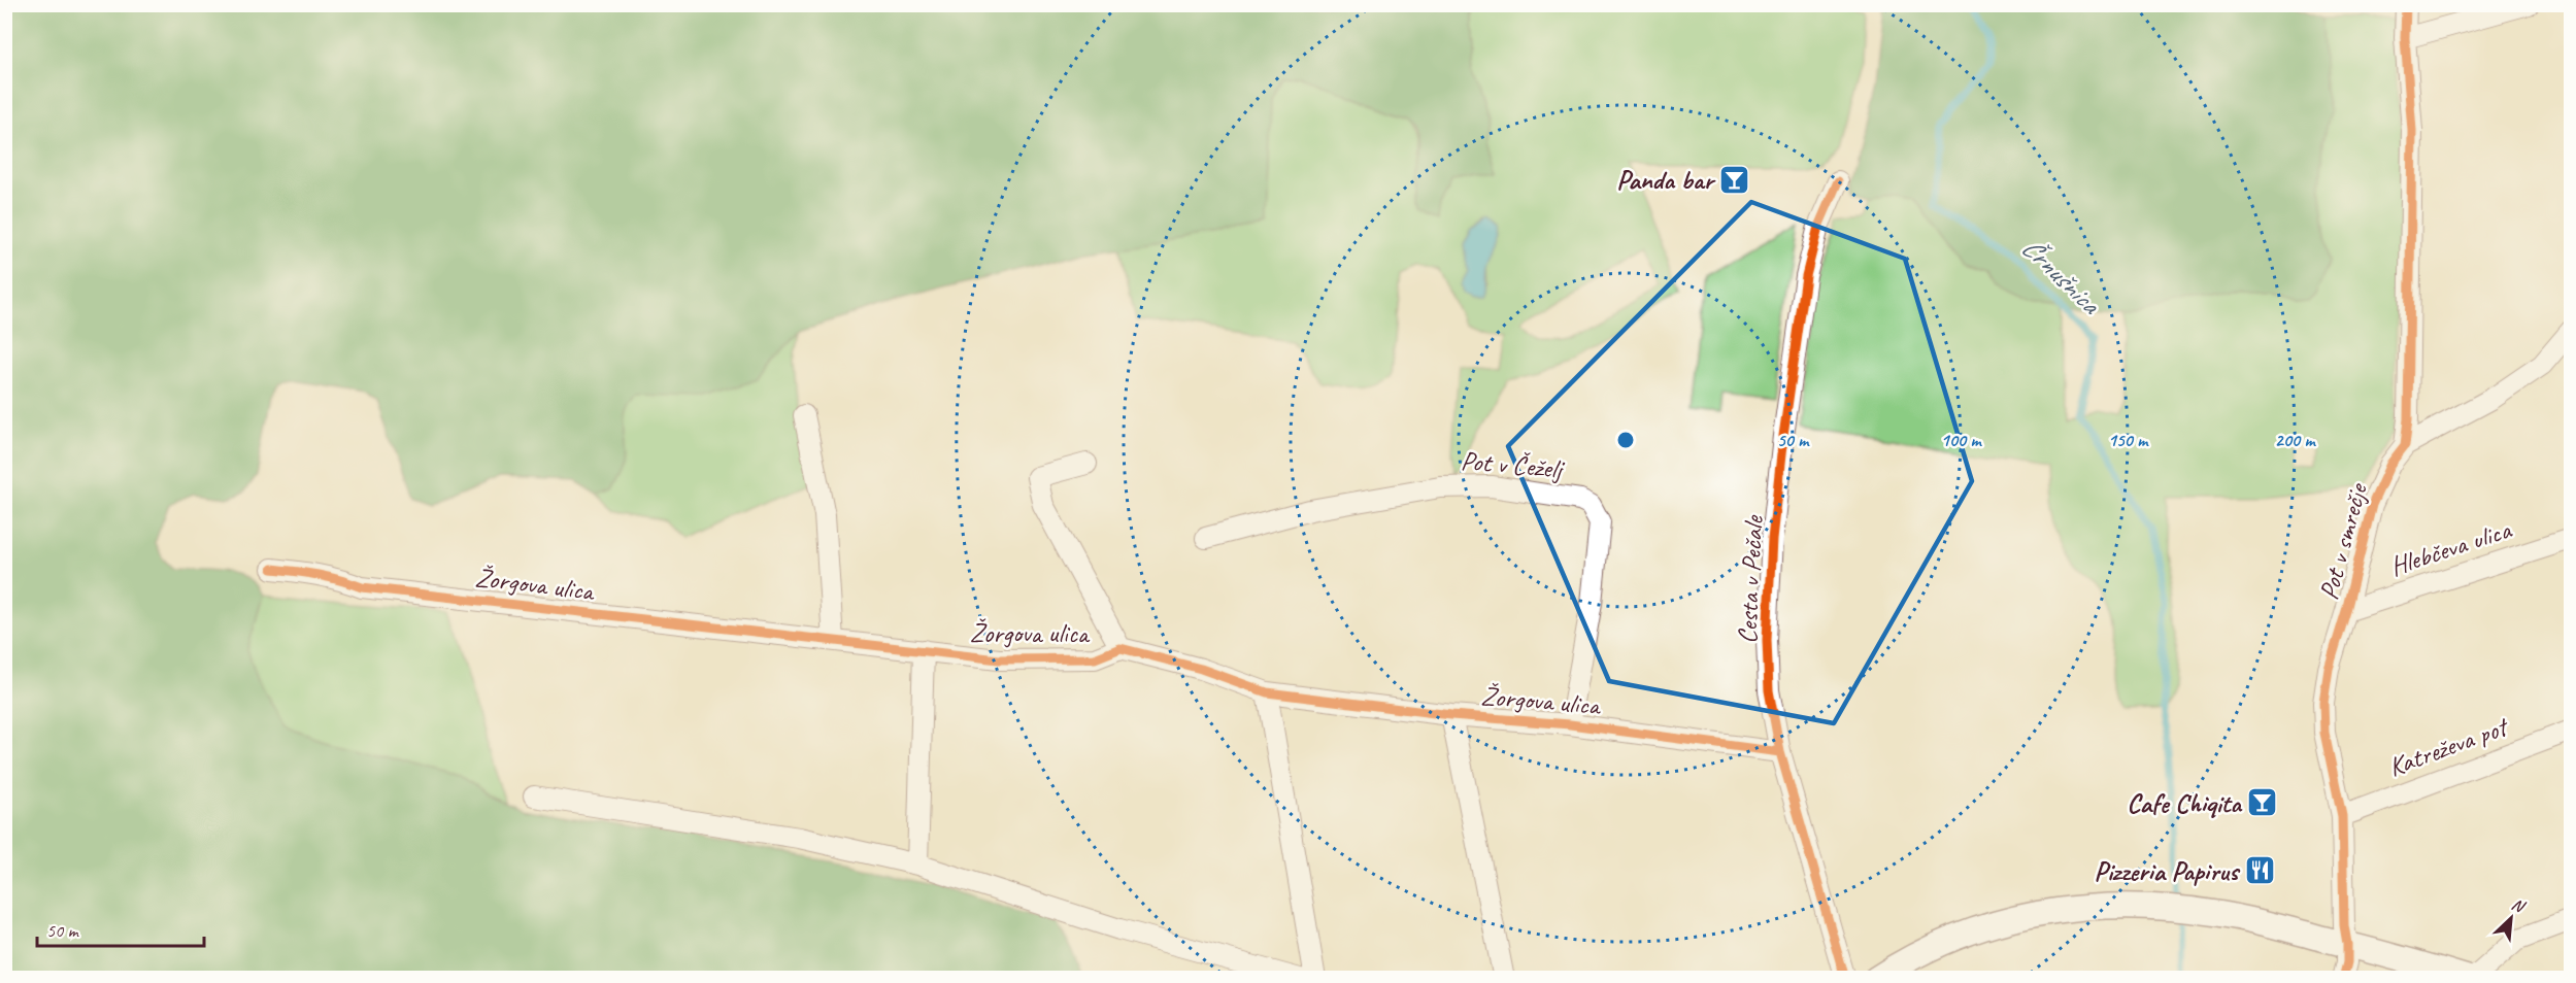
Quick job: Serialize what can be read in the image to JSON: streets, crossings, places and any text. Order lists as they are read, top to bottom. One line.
{"streets":{"street":["Pot v Čeželj","Pot v smrečje","Hlebčeva ulica","Cesta v Pečale","Žorgova ulica","Katreževa pot"]},"crossings":[["Pot v Čeželj","Žorgova ulica"],["Pot v smrečje","Hlebčeva ulica"],["Pot v smrečje","Katreževa pot"],["Cesta v Pečale","Žorgova ulica"]],"water":["Črnušnica"],"places":{"bar":["Panda bar","Cafe Chiqita"],"restaurant":["Pizzeria Papirus"]},"scale_bar":"50 m","north":"top right","rings":["50 m","100 m","150 m","200 m"]}
